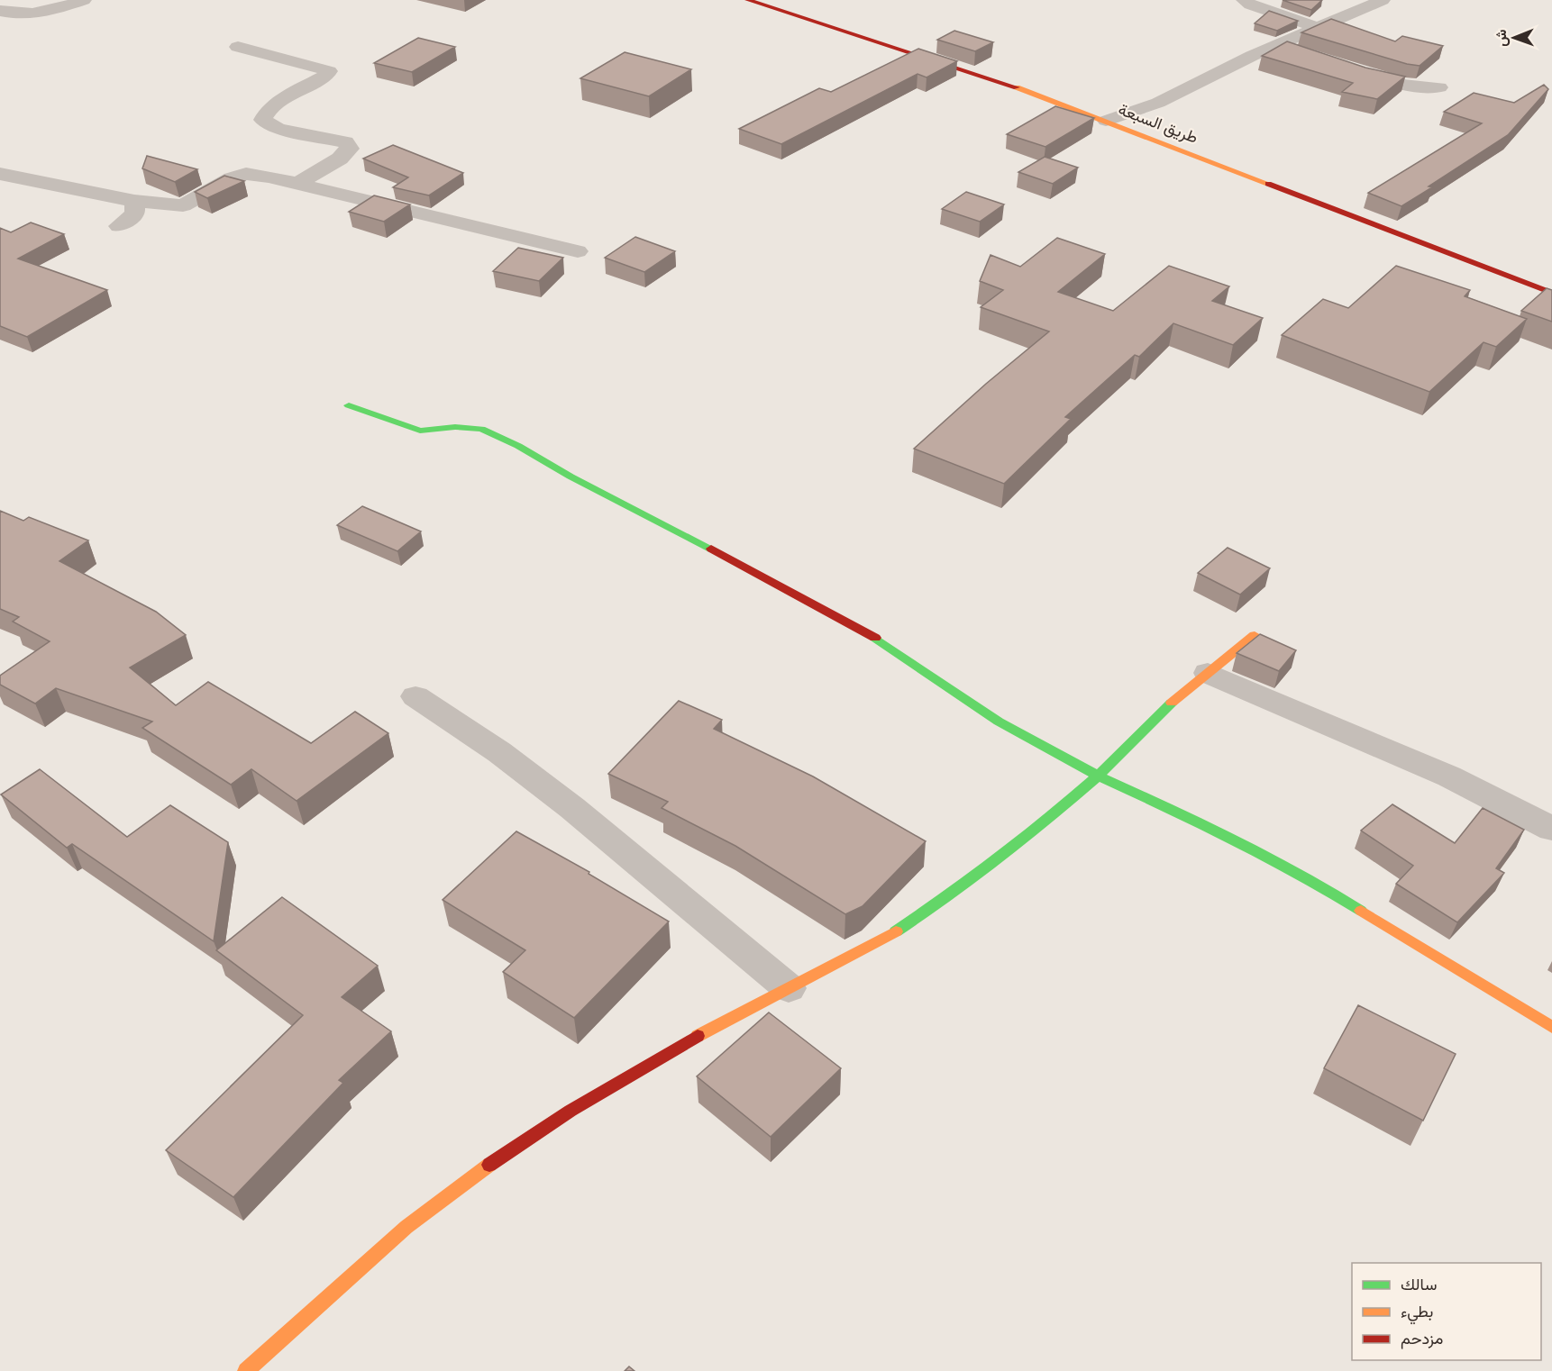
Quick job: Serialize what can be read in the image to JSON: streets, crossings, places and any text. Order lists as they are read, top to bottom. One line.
{"streets":{"street":["طريق السبعة"]},"legend":["سالك","بطيء","مزدحم"],"north":"left"}
